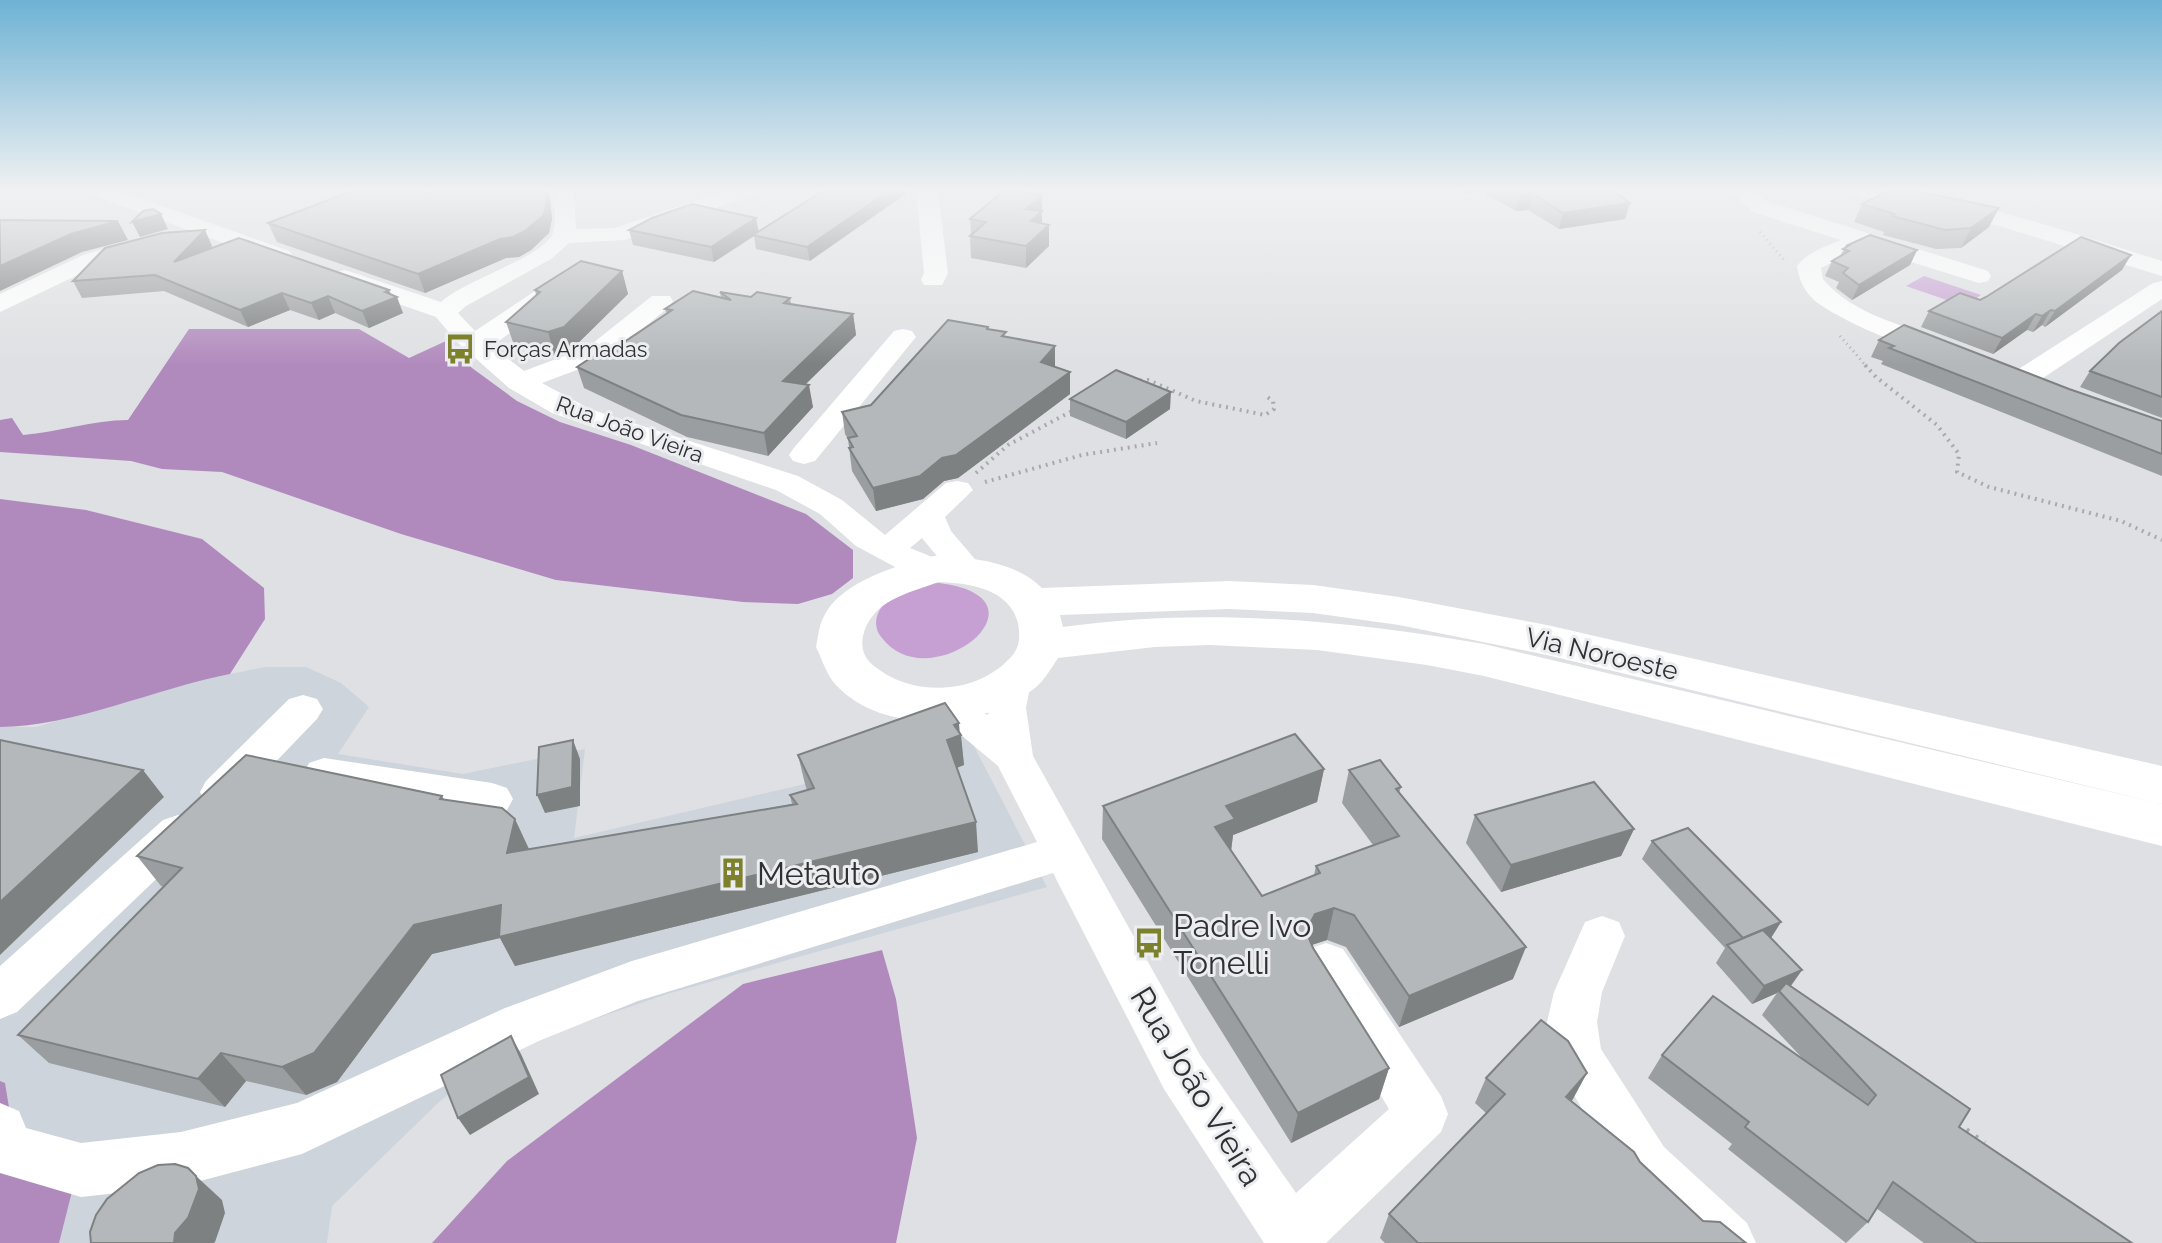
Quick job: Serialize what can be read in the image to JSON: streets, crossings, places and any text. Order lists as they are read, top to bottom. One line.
{"streets":{"main road":["Via Noroeste"],"street":["Rua João Vieira"]},"crossings":[["Rua João Vieira","Via Noroeste"]],"places":{"bus stop":["Forças Armadas","Padre Ivo Tonelli"],"building":["Metauto"]}}
